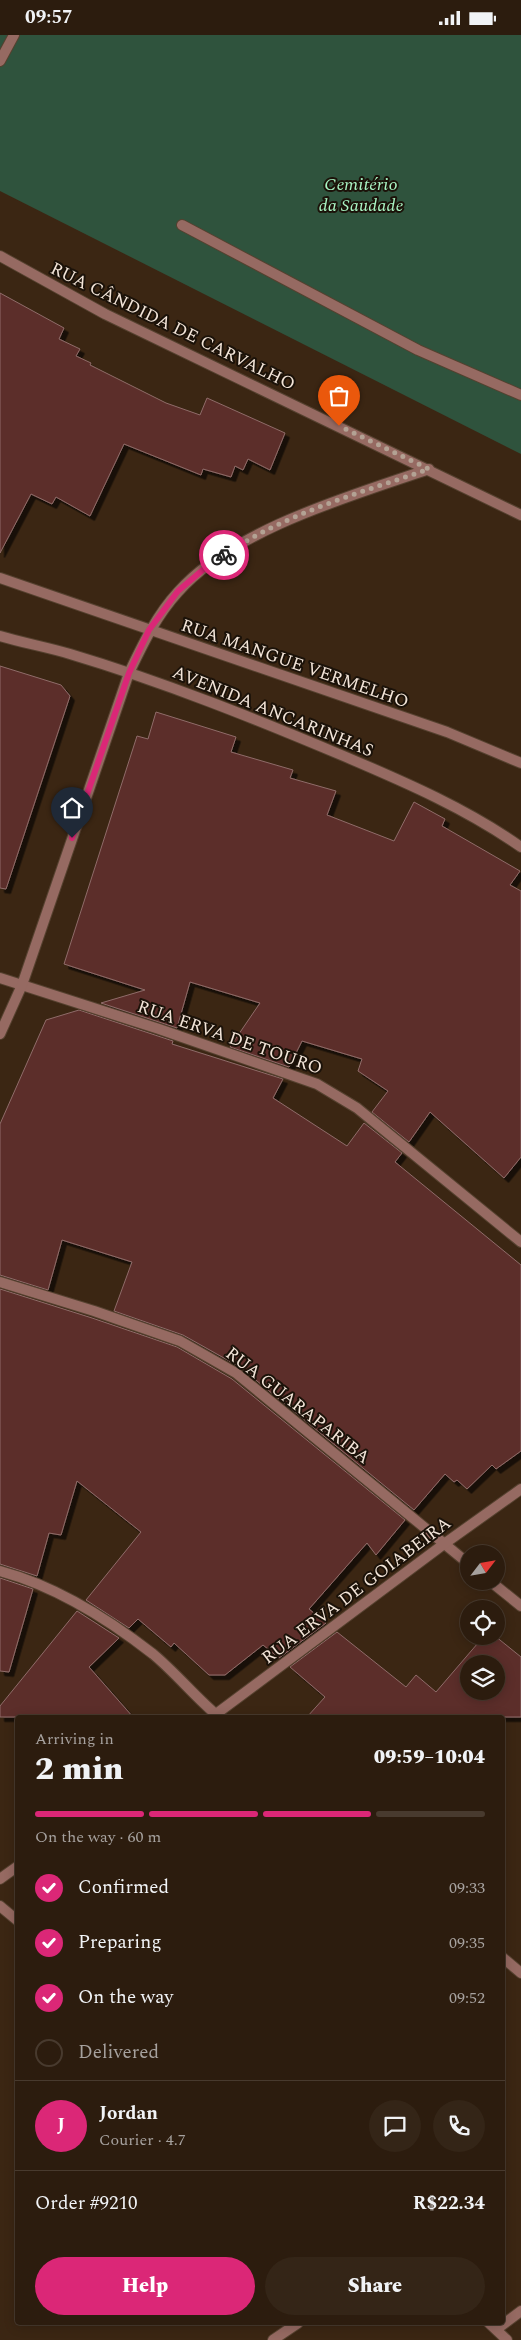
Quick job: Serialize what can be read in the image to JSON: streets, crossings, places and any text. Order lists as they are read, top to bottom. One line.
{"streets":{"street":["RUA CÂNDIDA DE CARVALHO","RUA MANGUE VERMELHO","AVENIDA ANCARINHAS","RUA ERVA DE TOURO","RUA GUARAPARIBA","RUA ERVA DE GOIABEIRA"]},"crossings":[["RUA GUARAPARIBA","RUA ERVA DE GOIABEIRA"]],"parks":["Cemitério da Saudade"],"north":"top right","page":{"status":"09:57","heading":["2 min","Arriving in","09:59–10:04"],"panel":["Jordan","Courier · 4.7","Order #9210","R$22.34"],"bar":"On the way · 60 m","list":[["Confirmed","09:33"],["Preparing","09:35"],["On the way","09:52"],"Delivered"],"round":"J","buttons":["Help","Share"]}}
